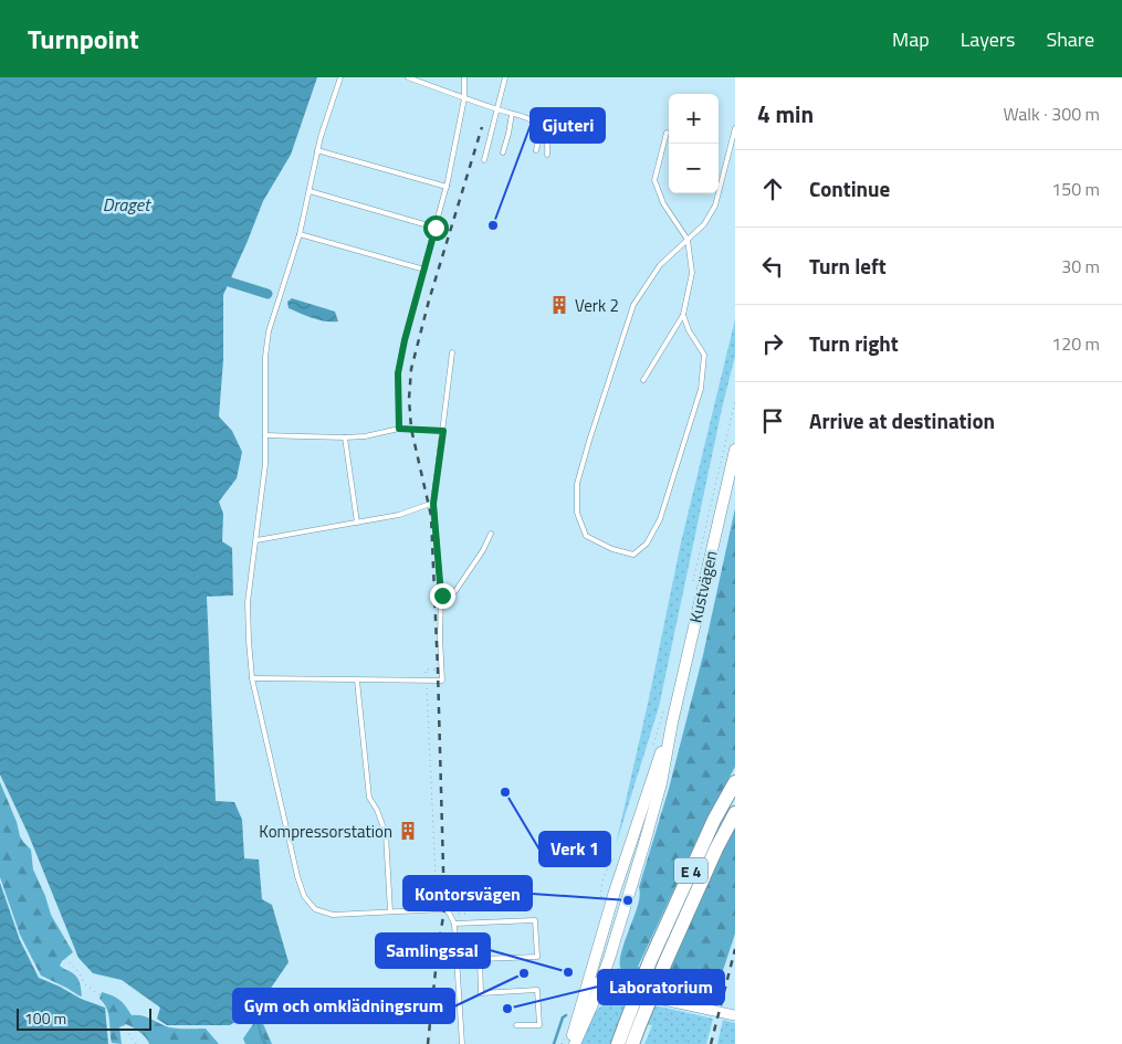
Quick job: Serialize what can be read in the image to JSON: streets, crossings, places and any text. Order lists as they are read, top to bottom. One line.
{"streets":{"highway":["E 4"],"main road":["Kustvägen"]},"water":["Draget"],"places":{"other":["Gjuteri","Verk 1","Kontorsvägen","Samlingssal","Gym och omklädningsrum","Laboratorium"],"building":["Verk 2","Kompressorstation"]},"scale_bar":"100 m","page":{"header":"Turnpoint","nav":["Map","Layers","Share"],"heading":["4 min","Walk · 300 m"],"map_buttons":["+","−"],"list":[["Continue","150 m"],["Turn left","30 m"],["Turn right","120 m"],"Arrive at destination"],"scale":"100 m"}}
